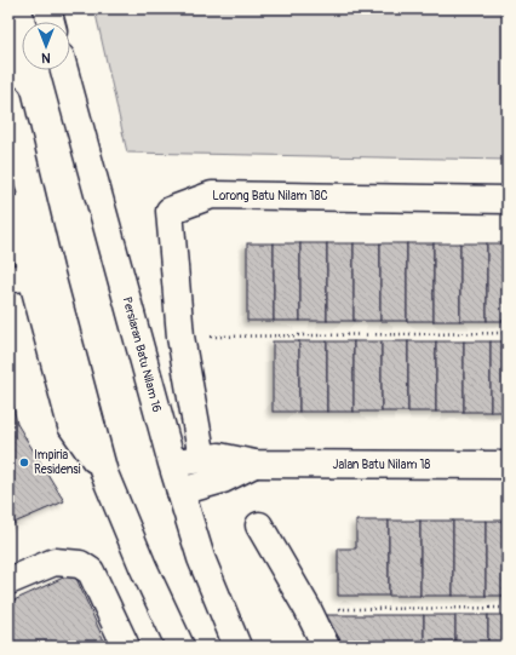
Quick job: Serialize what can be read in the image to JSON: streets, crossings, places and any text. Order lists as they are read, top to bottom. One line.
{"streets":{"street":["Lorong Batu Nilam 18C","Persiaran Batu Nilam 16","Jalan Batu Nilam 18"]},"crossings":[["Lorong Batu Nilam 18C","Jalan Batu Nilam 18"],["Persiaran Batu Nilam 16","Jalan Batu Nilam 18"]],"places":["Impiria Residensi"],"north":"bottom"}
